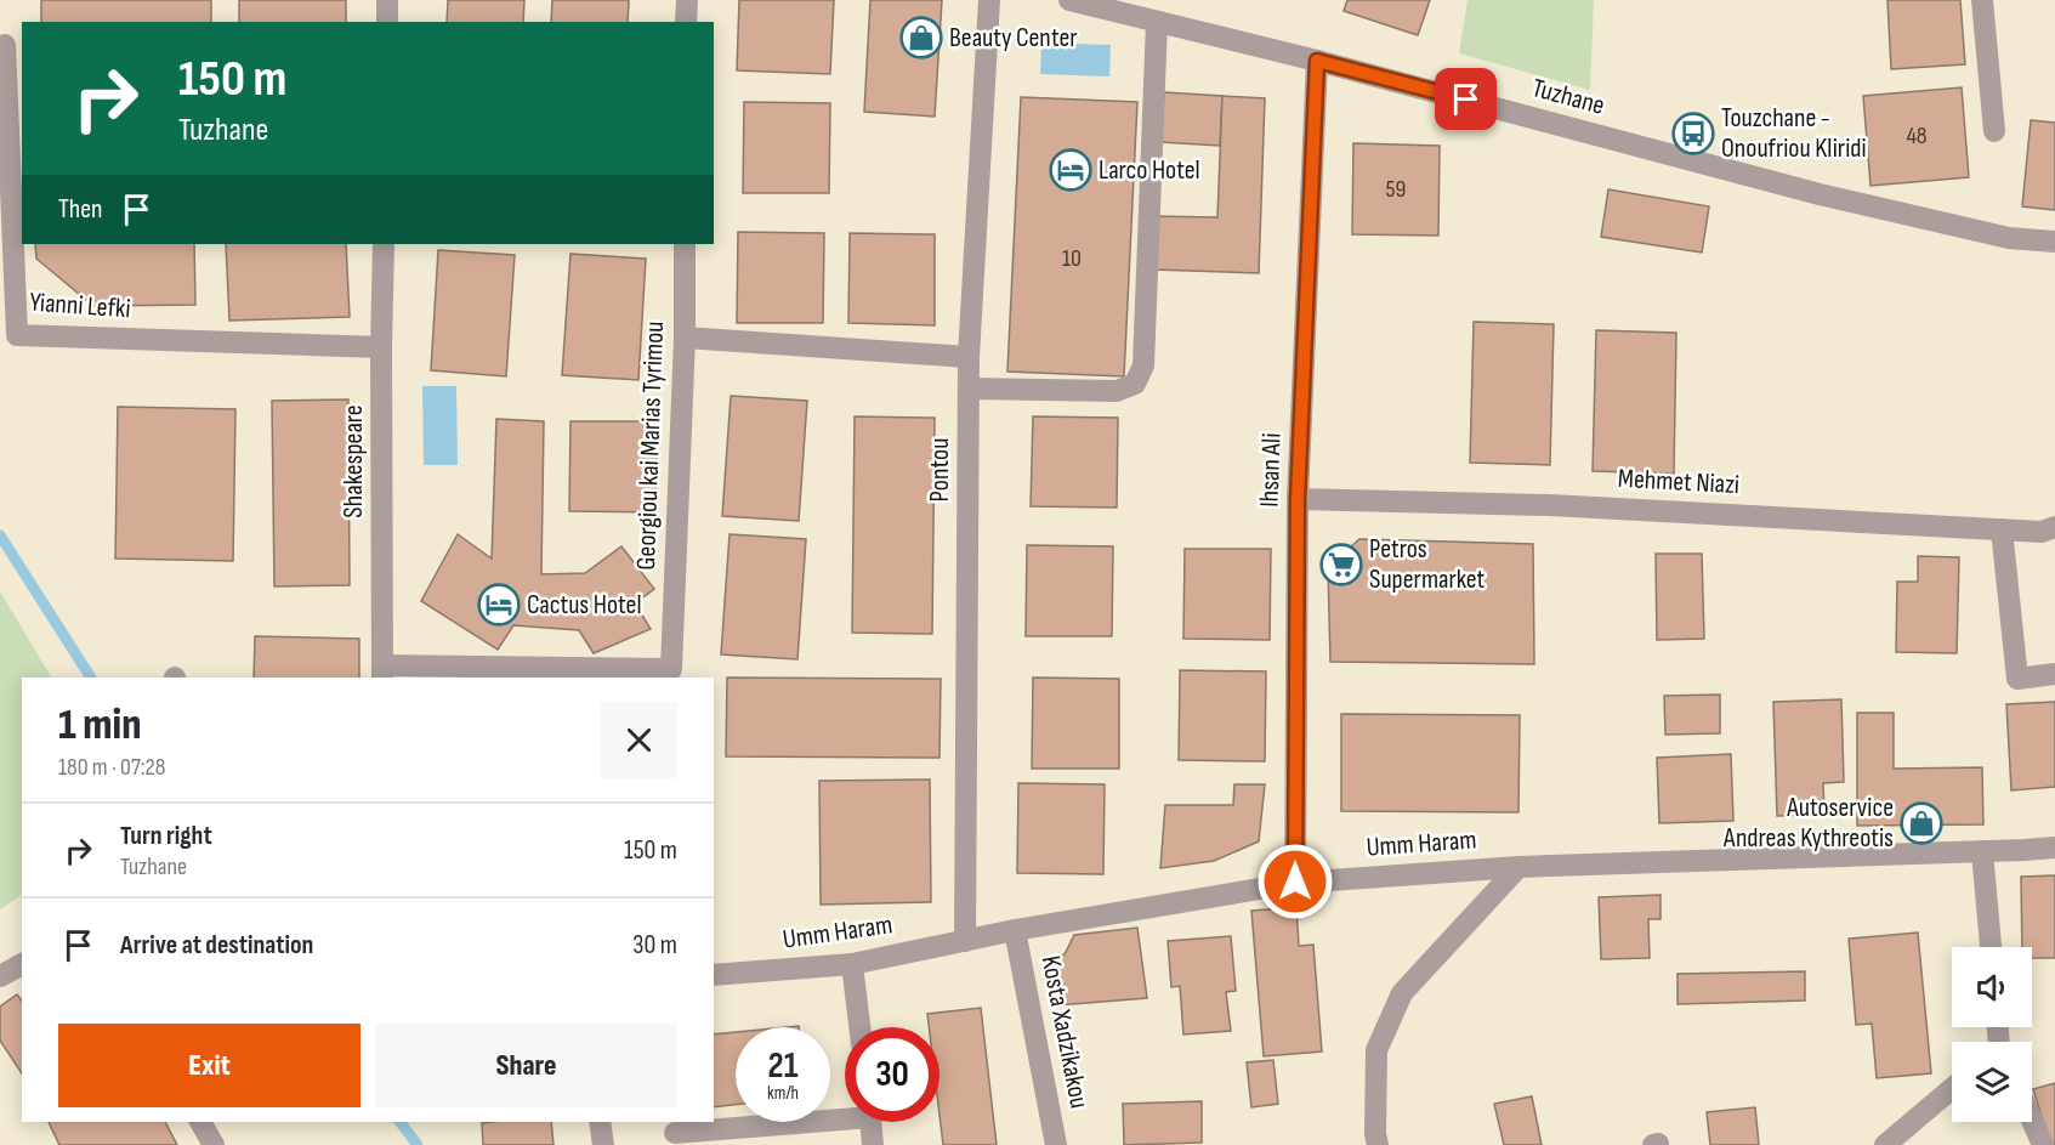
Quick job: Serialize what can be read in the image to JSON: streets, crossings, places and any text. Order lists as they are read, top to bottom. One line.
{"streets":{"street":["Tuzhane","Yianni Lefki","Georgiou kai Marias Tyrimou","Shakespeare","Pontou","Ihsan Ali","Mehmet Niazi","Umm Haram","Kosta Xadzikakou"]},"crossings":[["Tuzhane","Ihsan Ali"],["Yianni Lefki","Shakespeare"],["Georgiou kai Marias Tyrimou","Shakespeare"],["Pontou","Umm Haram"],["Ihsan Ali","Mehmet Niazi"],["Ihsan Ali","Umm Haram"],["Umm Haram","Kosta Xadzikakou"]],"places":{"shop":["Beauty Center","Autoservice Andreas Kythreotis"],"bus stop":["Touzchane - Onoufriou Kliridi"],"hotel":["Larco Hotel","Cactus Hotel"],"supermarket":["Petros Supermarket"]},"house_numbers":["48","59","10"],"page":{"turn":["150 m","Tuzhane"],"then":"Then","heading":["1 min","180 m · 07:28"],"list":[{"name":"Turn right","note":"Tuzhane","value":"150 m"},{"name":"Arrive at destination","value":"30 m"}],"buttons":["Exit","Share"],"speed":"21 km/h","limit":"30"}}
